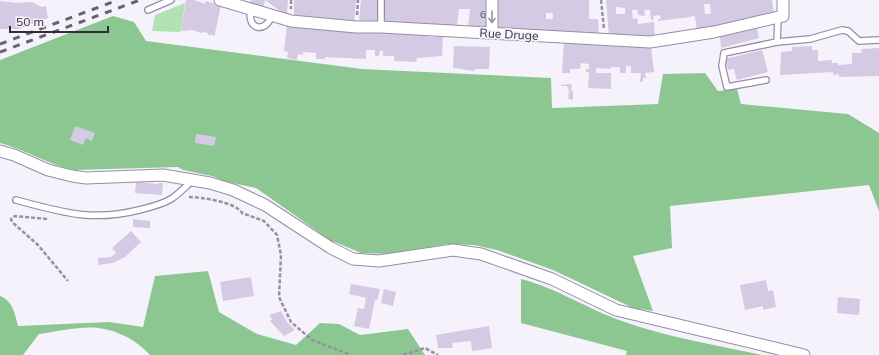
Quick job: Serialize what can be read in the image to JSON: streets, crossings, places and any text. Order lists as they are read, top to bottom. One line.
{"streets":{"street":["Rue Druge"]},"house_numbers":["6"],"scale_bar":"50 m"}
